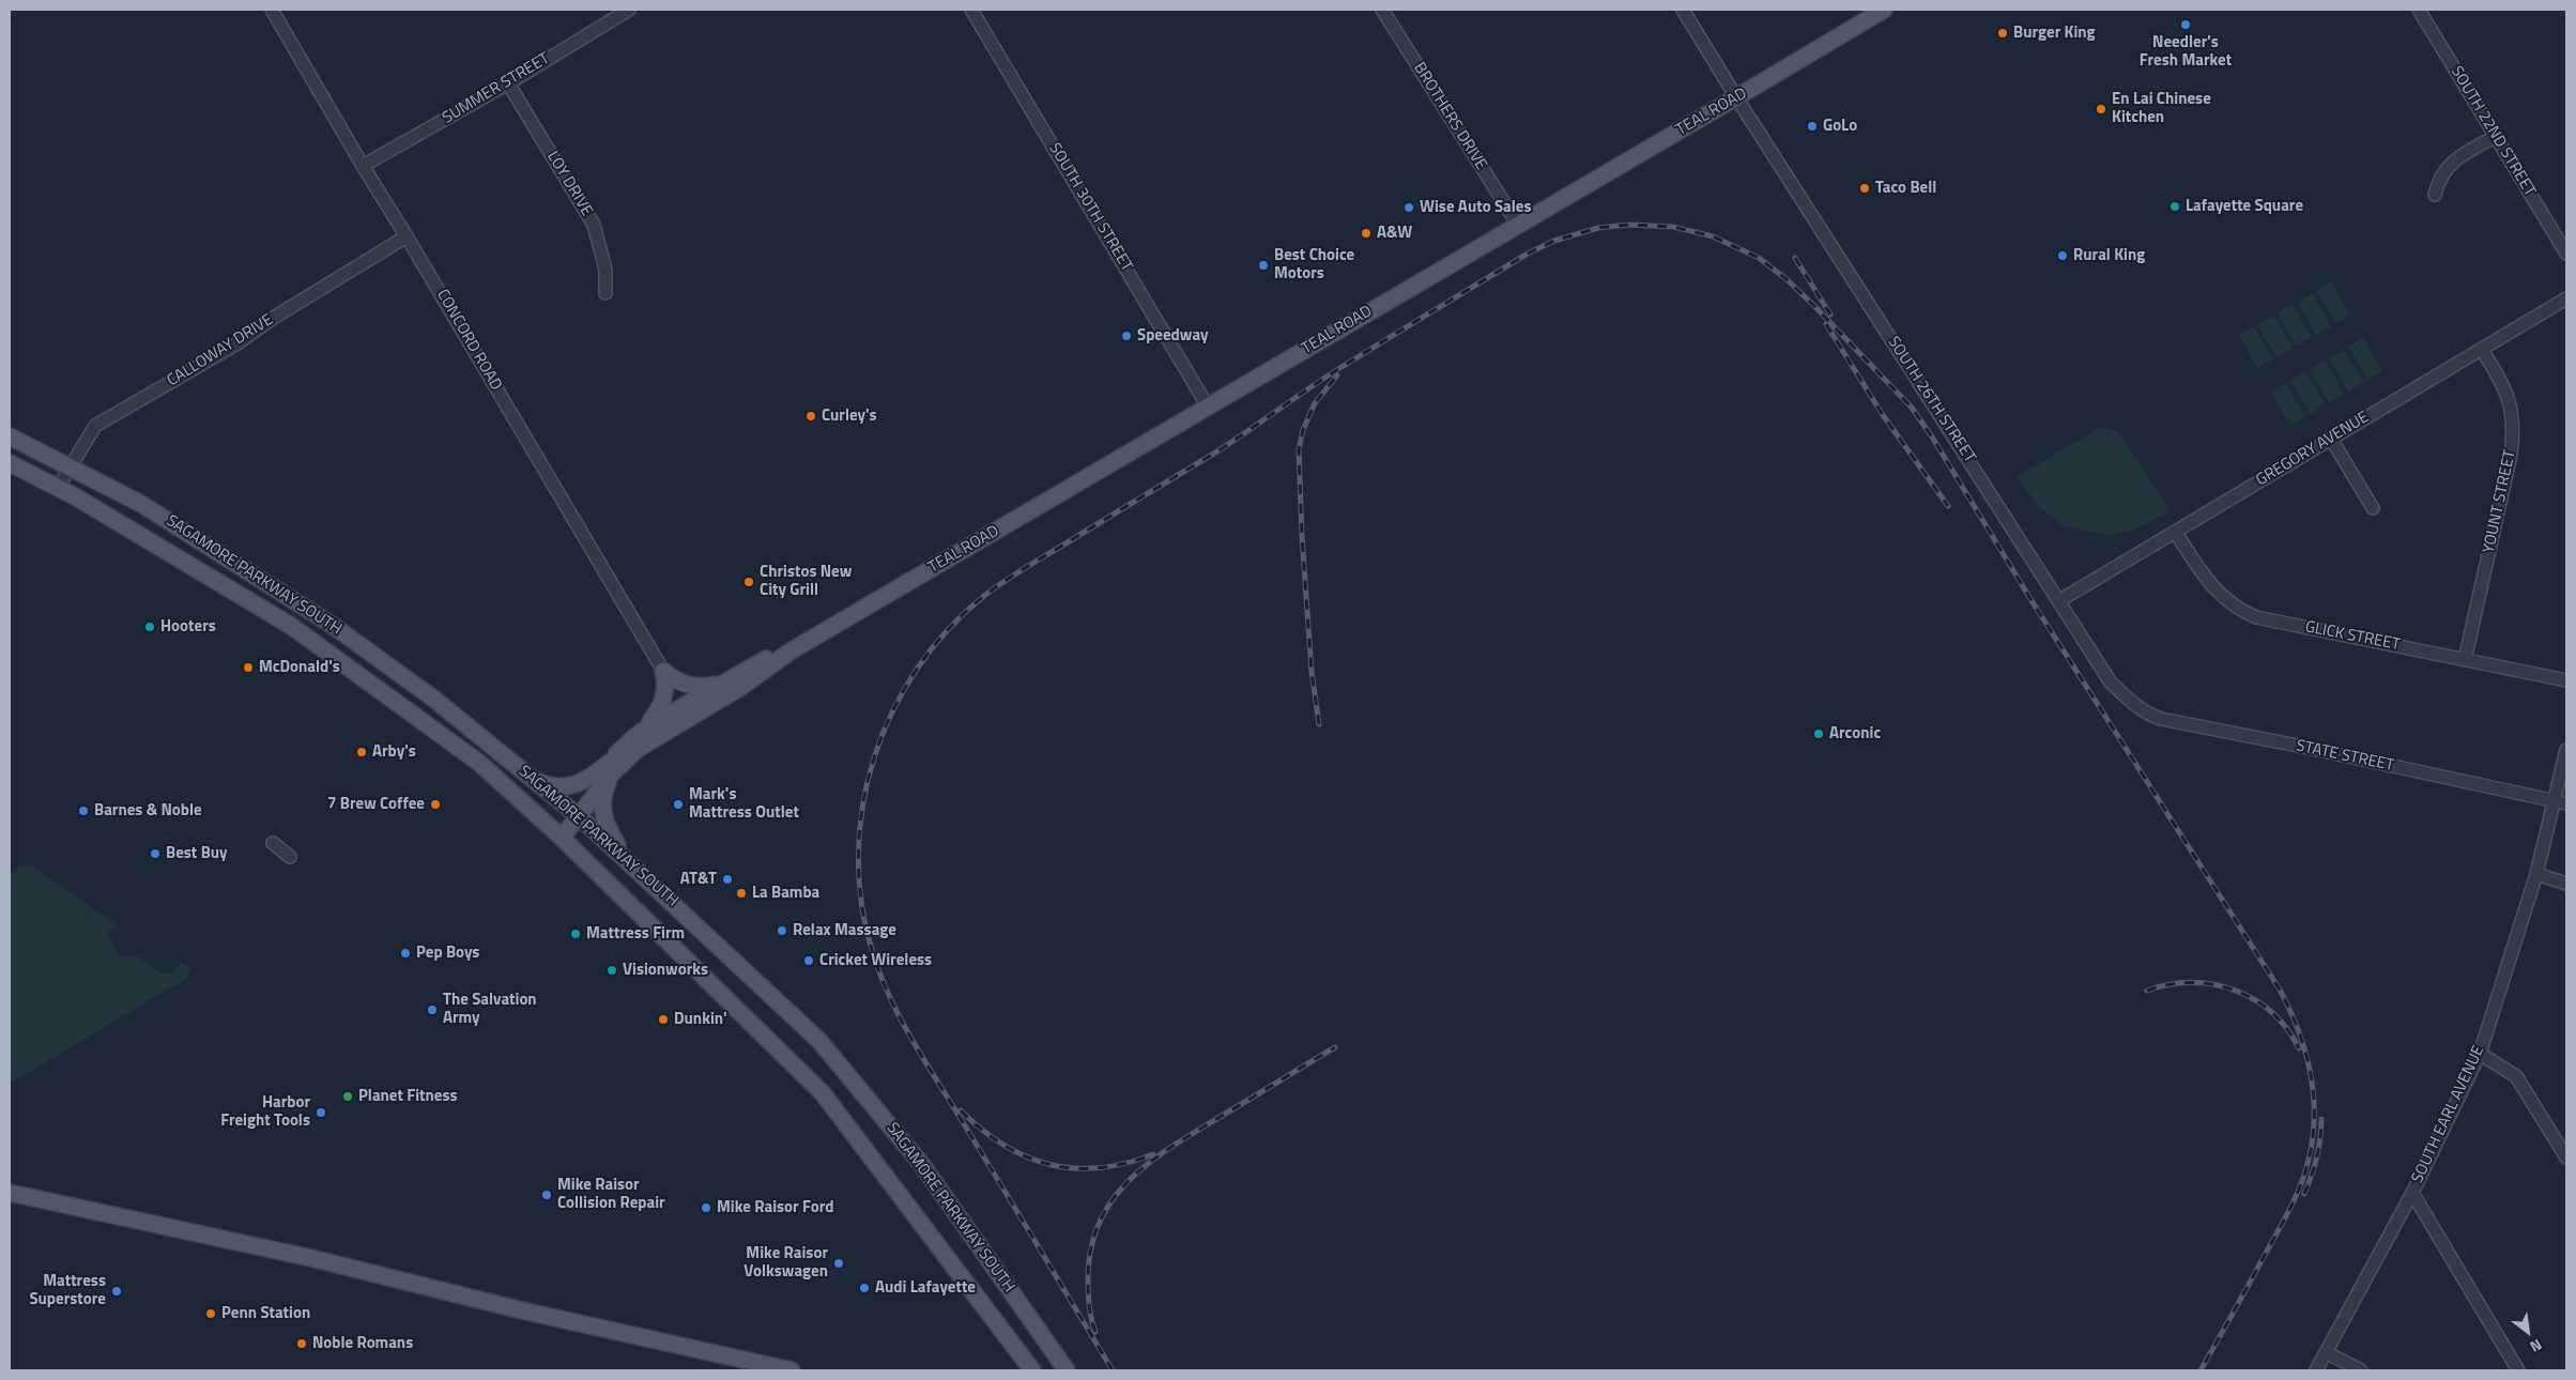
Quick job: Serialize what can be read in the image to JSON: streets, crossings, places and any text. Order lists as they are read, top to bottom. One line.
{"streets":{"main road":["TEAL ROAD","SAGAMORE PARKWAY SOUTH"],"street":["SUMMER STREET","BROTHERS DRIVE","SOUTH 22ND STREET","LOY DRIVE","SOUTH 30TH STREET","CONCORD ROAD","CALLOWAY DRIVE","SOUTH 26TH STREET","GREGORY AVENUE","YOUNT STREET","GLICK STREET","STATE STREET","SOUTH EARL AVENUE"]},"crossings":[["SUMMER STREET","LOY DRIVE"],["SUMMER STREET","CONCORD ROAD"],["TEAL ROAD","BROTHERS DRIVE"],["TEAL ROAD","SOUTH 30TH STREET"],["TEAL ROAD","SOUTH 26TH STREET"],["TEAL ROAD","SAGAMORE PARKWAY SOUTH"],["CONCORD ROAD","CALLOWAY DRIVE"],["CALLOWAY DRIVE","SAGAMORE PARKWAY SOUTH"],["SOUTH 26TH STREET","GREGORY AVENUE"],["SOUTH 26TH STREET","STATE STREET"],["GREGORY AVENUE","YOUNT STREET"],["GREGORY AVENUE","GLICK STREET"],["YOUNT STREET","GLICK STREET"],["STATE STREET","SOUTH EARL AVENUE"]],"places":["Needler's Fresh Market","Burger King","En Lai Chinese Kitchen","GoLo","Taco Bell","Lafayette Square","Wise Auto Sales","A&W","Rural King","Best Choice Motors","Speedway","Curley's","Christos New City Grill","Hooters","McDonald's","Arconic","Arby's","7 Brew Coffee","Mark's Mattress Outlet","Barnes & Noble","Best Buy","AT&T","La Bamba","Relax Massage","Mattress Firm","Pep Boys","Cricket Wireless","Visionworks","The Salvation Army","Dunkin'","Planet Fitness","Harbor Freight Tools","Mike Raisor Collision Repair","Mike Raisor Ford","Mike Raisor Volkswagen","Audi Lafayette","Mattress Superstore","Penn Station","Noble Romans"],"north":"bottom right"}
